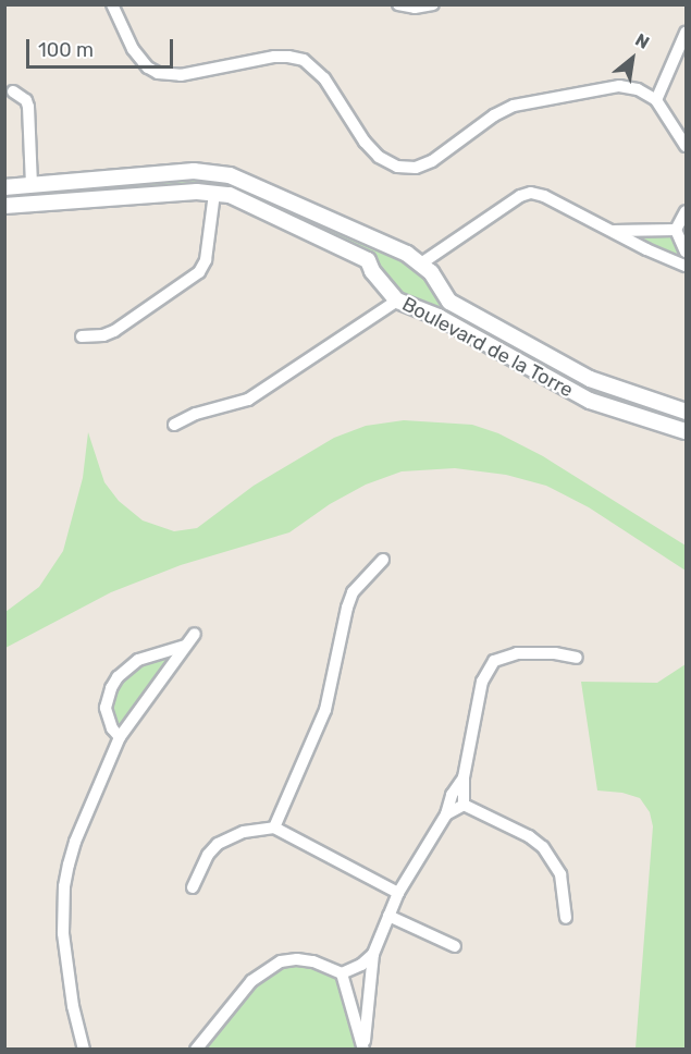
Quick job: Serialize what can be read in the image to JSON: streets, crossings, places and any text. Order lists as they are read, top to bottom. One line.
{"streets":{"street":["Boulevard de la Torre"]},"scale_bar":"100 m","north":"top right"}
